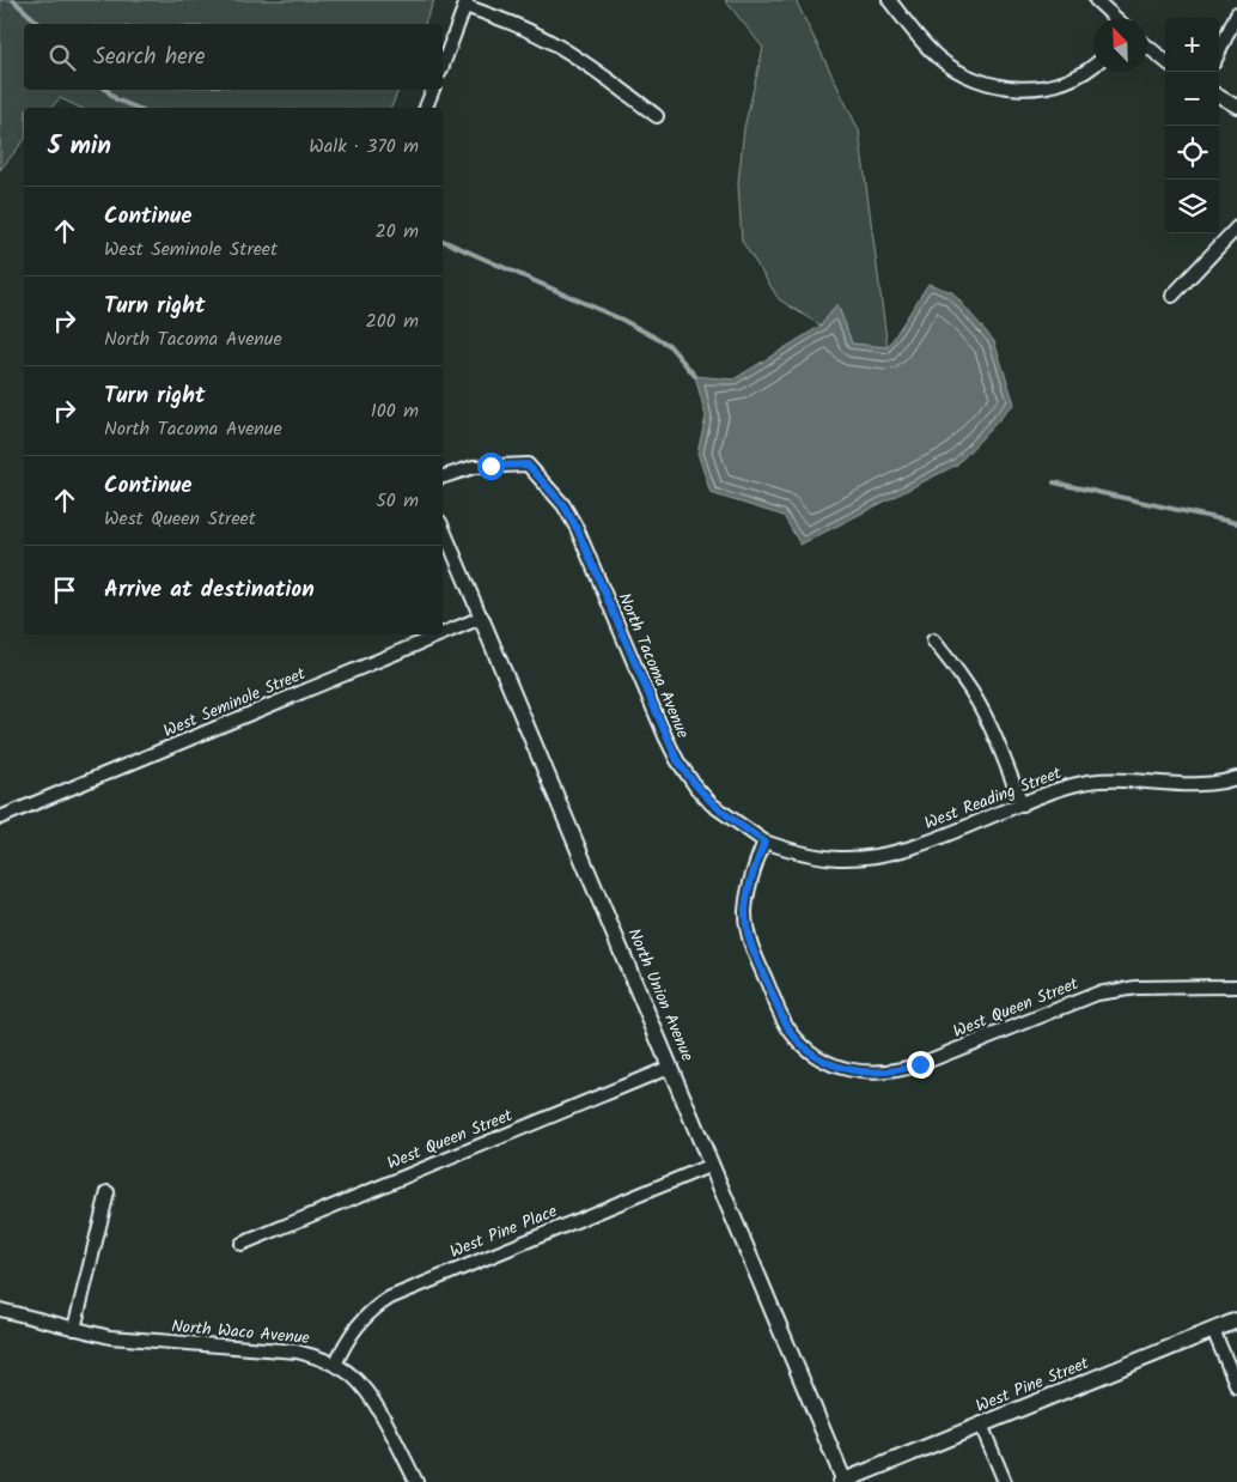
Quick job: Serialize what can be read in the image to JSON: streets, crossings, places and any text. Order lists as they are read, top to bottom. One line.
{"streets":{"street":["North Tacoma Avenue","West Seminole Street","West Reading Street","North Union Avenue","West Queen Street","West Pine Place","North Waco Avenue","West Pine Street"]},"crossings":[["North Tacoma Avenue","West Reading Street"],["North Tacoma Avenue","West Queen Street"],["West Seminole Street","North Union Avenue"],["West Reading Street","West Queen Street"],["North Union Avenue","West Queen Street"],["North Union Avenue","West Pine Place"],["North Union Avenue","West Pine Street"],["West Pine Place","North Waco Avenue"]],"north":"top left","page":{"map_buttons":["+","−"],"search":"Search here","heading":["5 min","Walk · 370 m"],"list":[["Continue","West Seminole Street","20 m"],["Turn right","North Tacoma Avenue","200 m"],["Turn right","North Tacoma Avenue","100 m"],["Continue","West Queen Street","50 m"],"Arrive at destination"]}}
